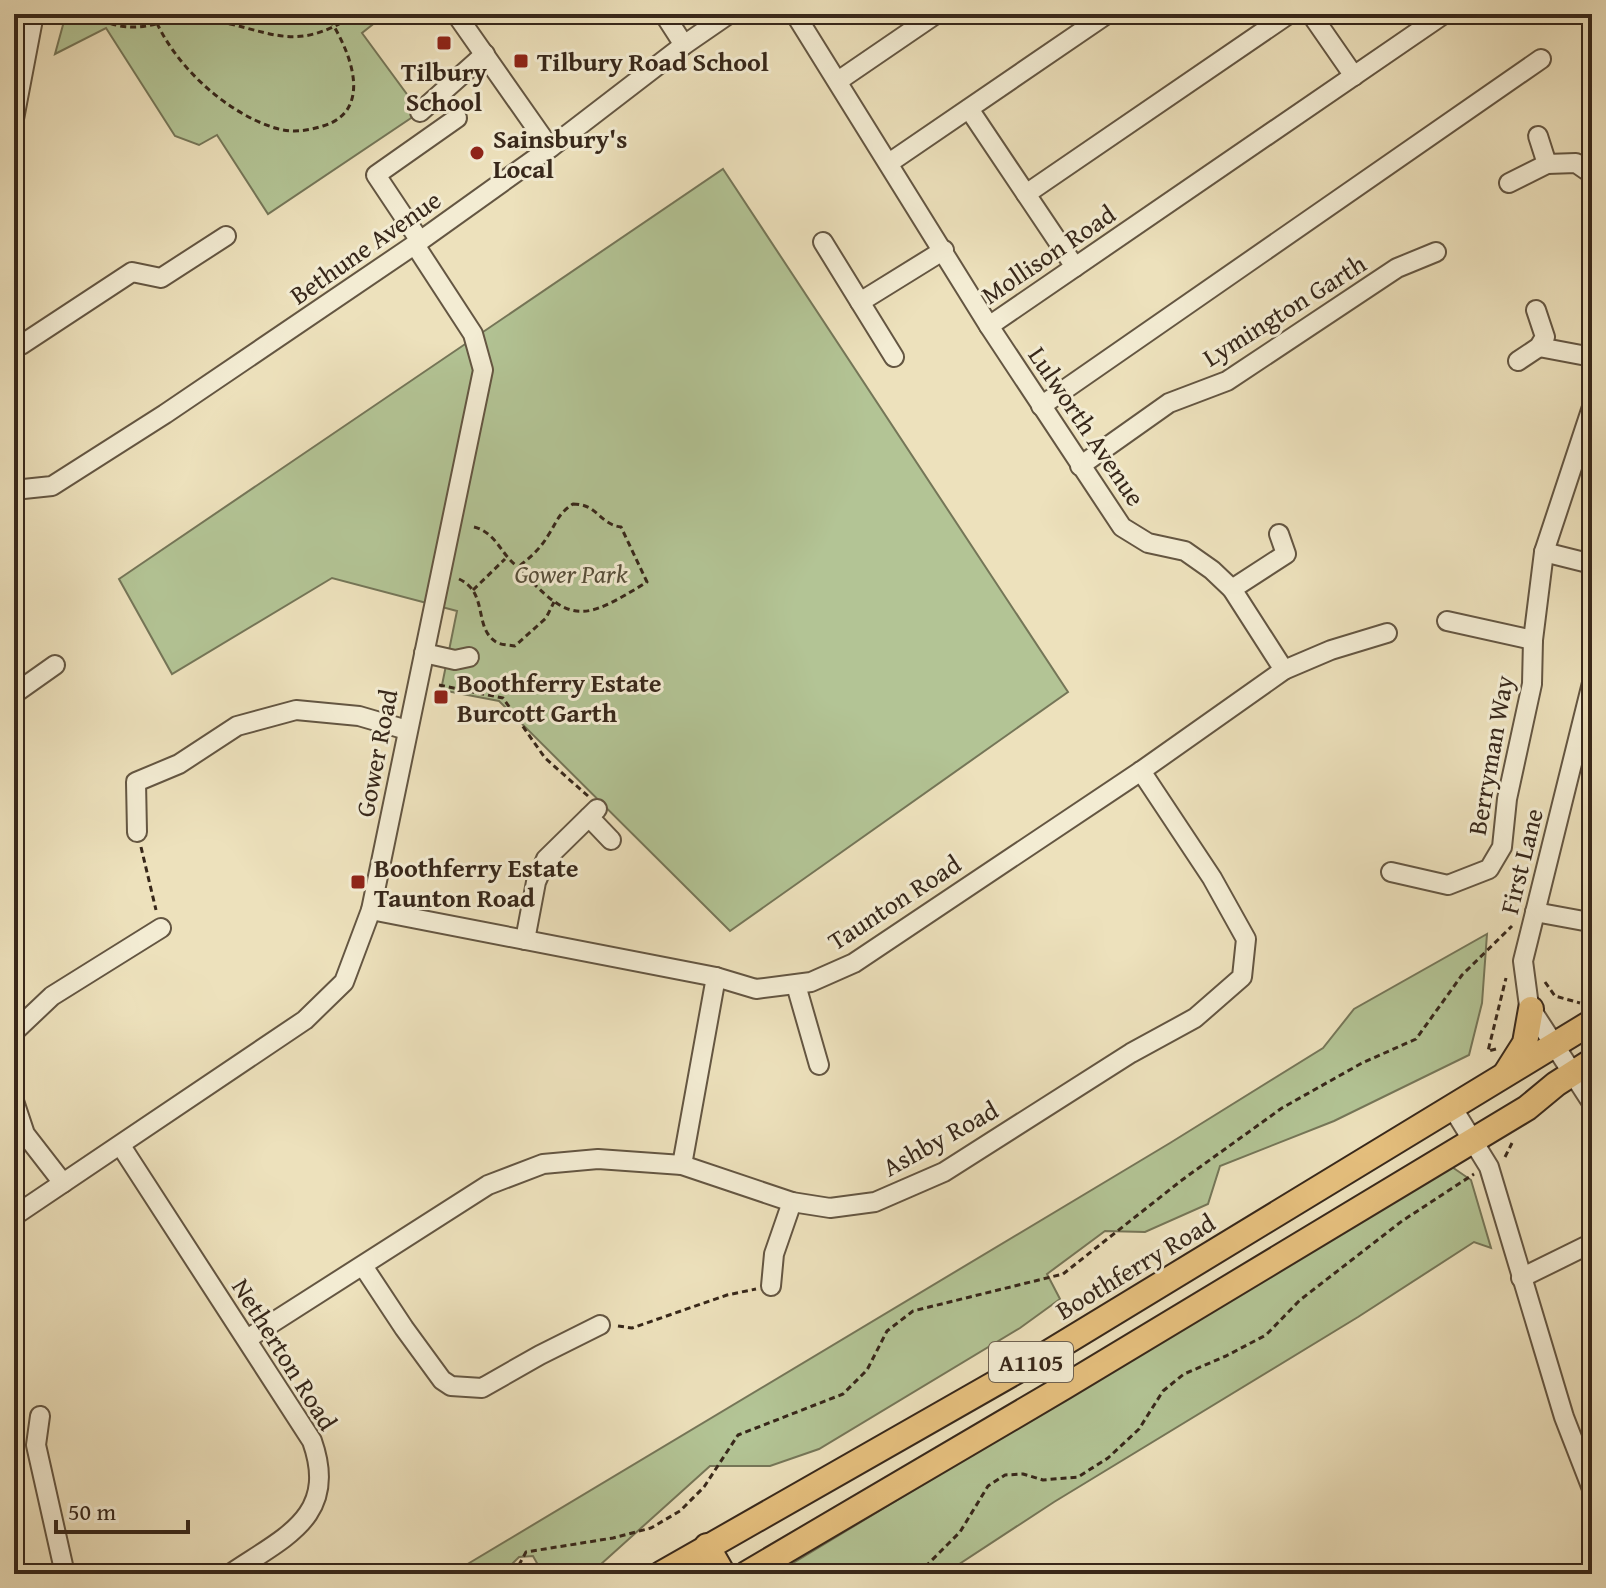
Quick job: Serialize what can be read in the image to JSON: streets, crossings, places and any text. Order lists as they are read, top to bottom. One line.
{"streets":{"main road":["Boothferry Road","A1105"],"street":["Bethune Avenue","Mollison Road","Lymington Garth","Lulworth Avenue","Gower Road","Berryman Way","First Lane","Taunton Road","Ashby Road","Netherton Road"]},"crossings":[["Bethune Avenue","Gower Road"],["Mollison Road","Lulworth Avenue"],["Lymington Garth","Lulworth Avenue"],["Lulworth Avenue","Taunton Road"],["Gower Road","Taunton Road"],["Gower Road","Netherton Road"],["First Lane","Boothferry Road"],["First Lane","A1105"],["Taunton Road","Ashby Road"],["Ashby Road","Netherton Road"]],"parks":["Gower Park"],"places":{"transit":["Tilbury School","Tilbury Road School","Boothferry Estate Burcott Garth","Boothferry Estate Taunton Road"],"other":["Sainsbury's Local"]},"scale_bar":"50 m"}
